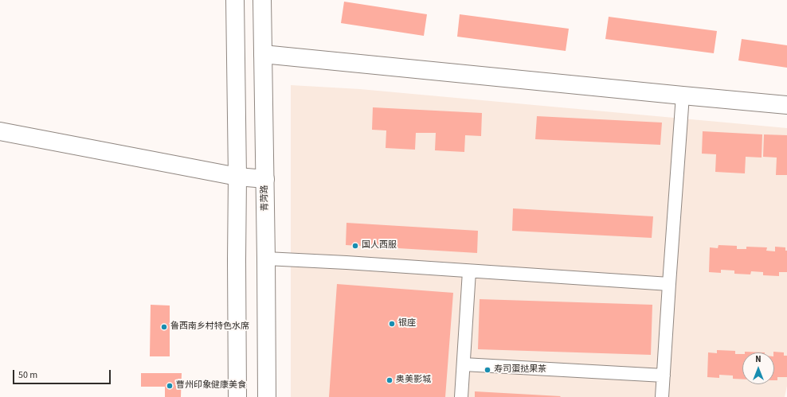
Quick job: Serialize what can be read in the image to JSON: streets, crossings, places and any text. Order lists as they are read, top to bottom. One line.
{"streets":{"main road":["青菏路"]},"places":["国人西服","银座","鲁西南乡村特色水席","寿司蛋挞果茶","奥美影城","曹州印象健康美食"],"scale_bar":"50 m","north":"top"}
